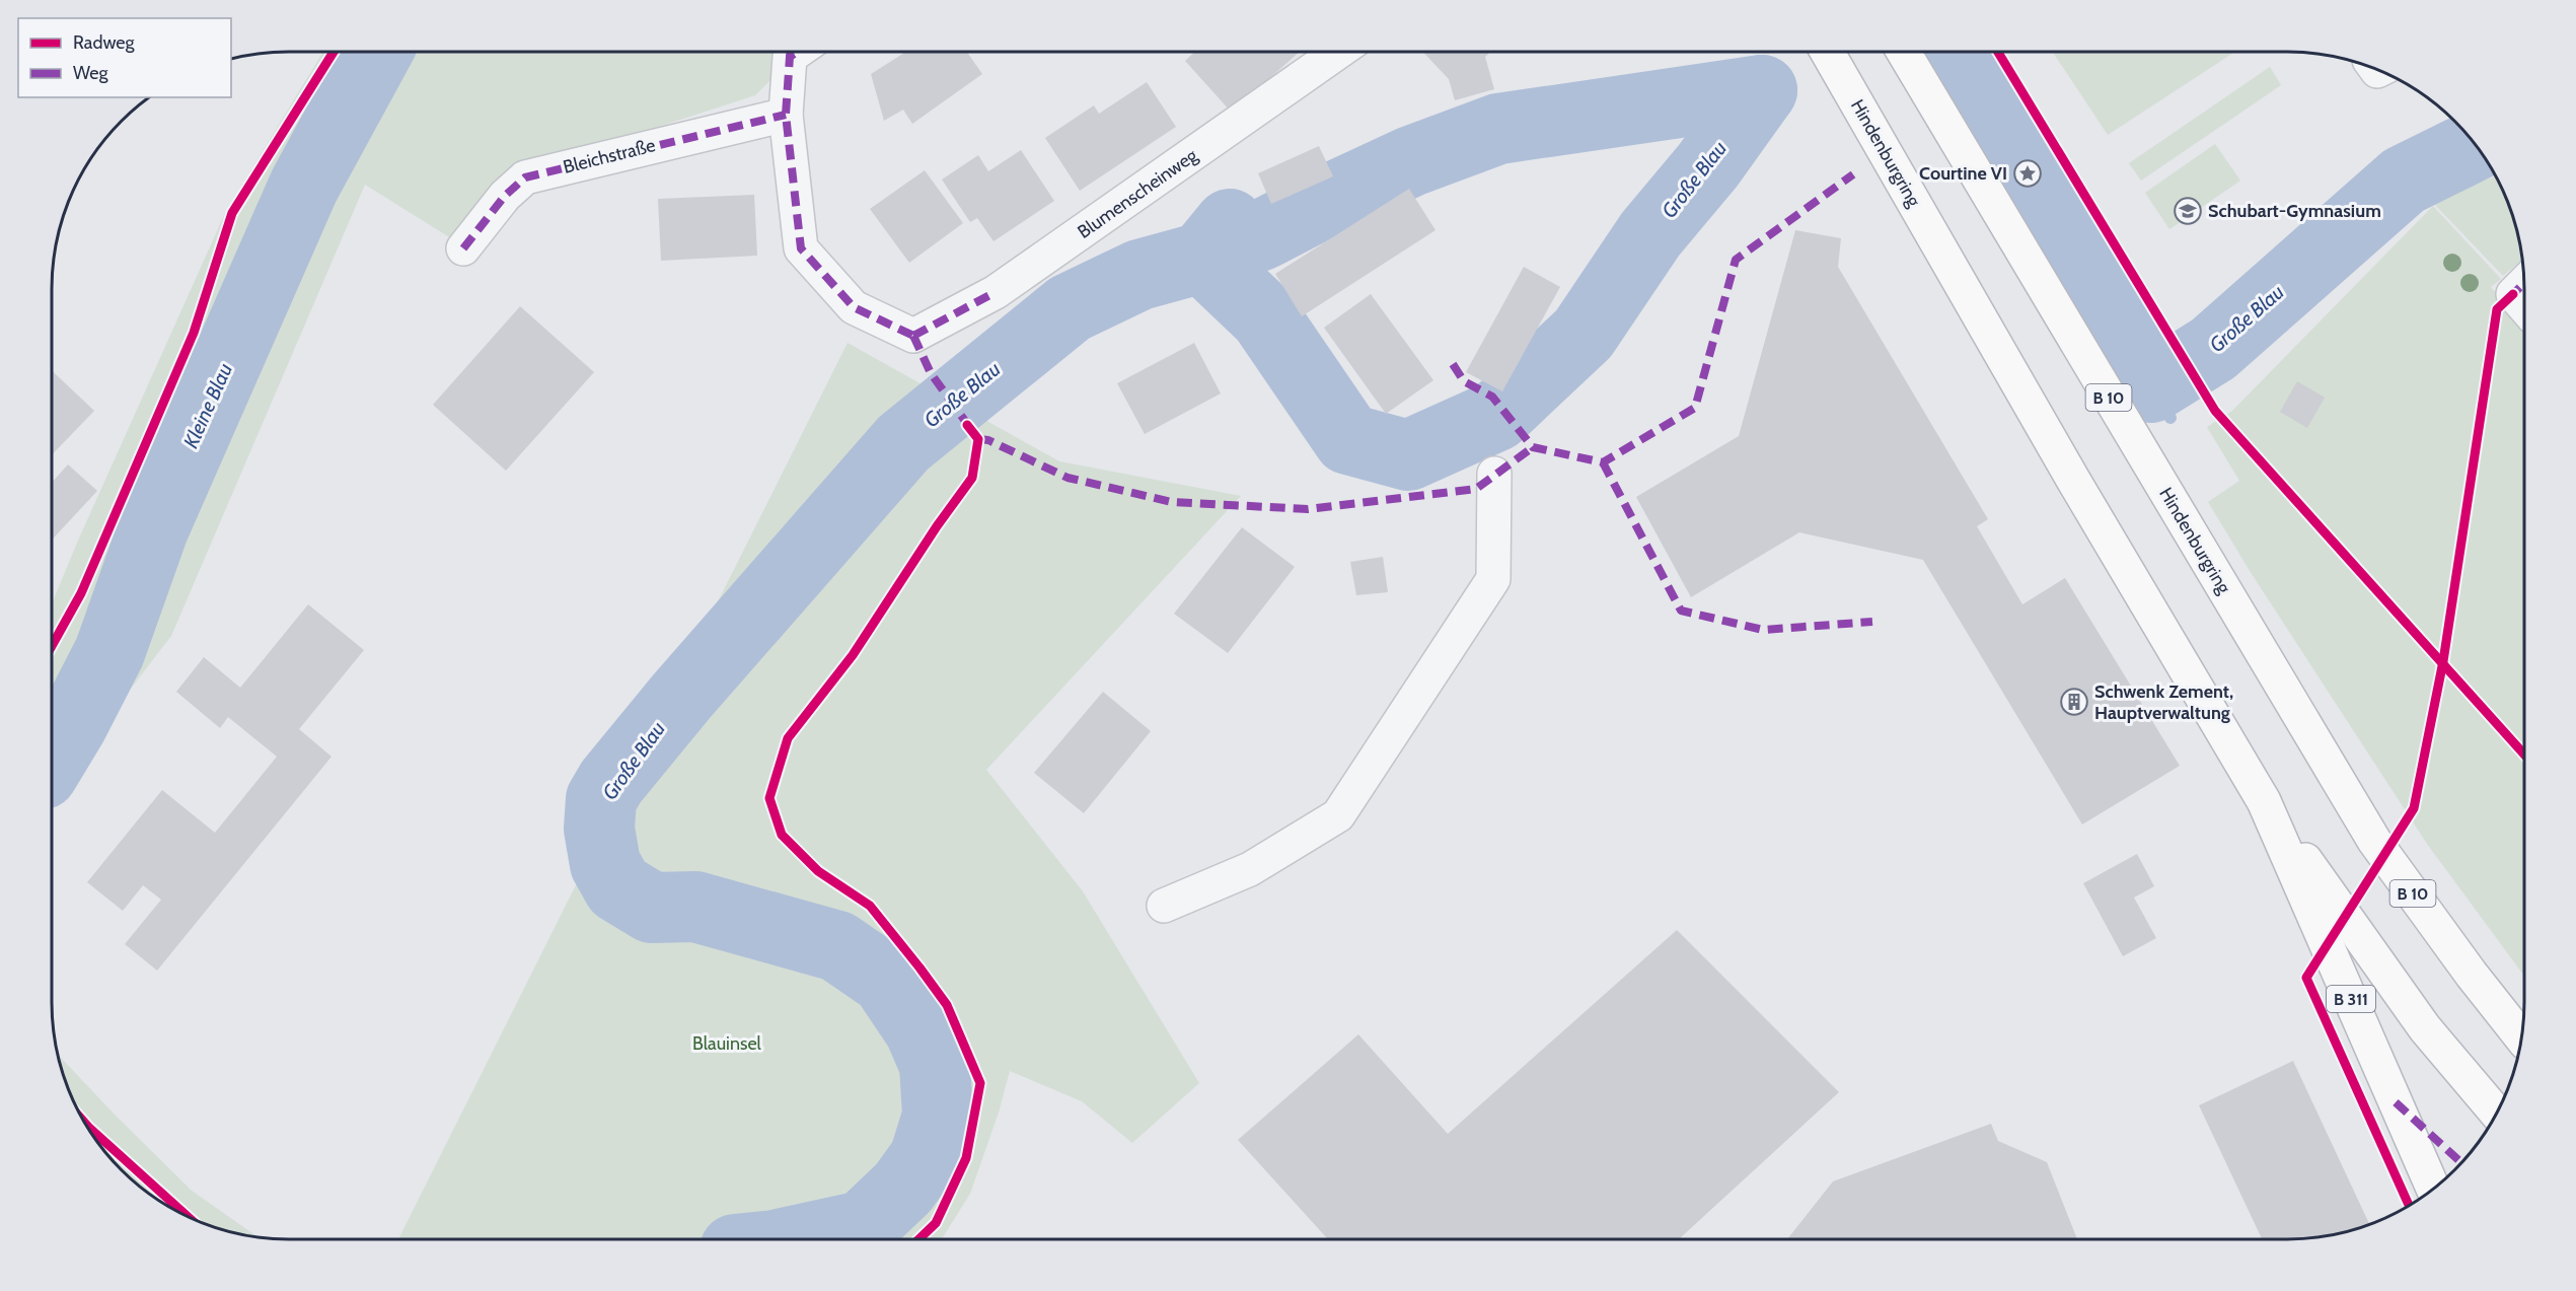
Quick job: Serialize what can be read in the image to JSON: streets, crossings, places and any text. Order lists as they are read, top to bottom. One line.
{"streets":{"highway":["Hindenburgring","B 10","B 311"],"street":["Bleichstraße","Blumenscheinweg"]},"crossings":[["Hindenburgring","B 311"],["Bleichstraße","Blumenscheinweg"]],"water":["Große Blau","Kleine Blau"],"parks":["Blauinsel"],"places":{"place":["Courtine VI"],"school or university":["Schubart-Gymnasium"],"building":["Schwenk Zement, Hauptverwaltung"]},"legend":["Radweg","Weg"]}
